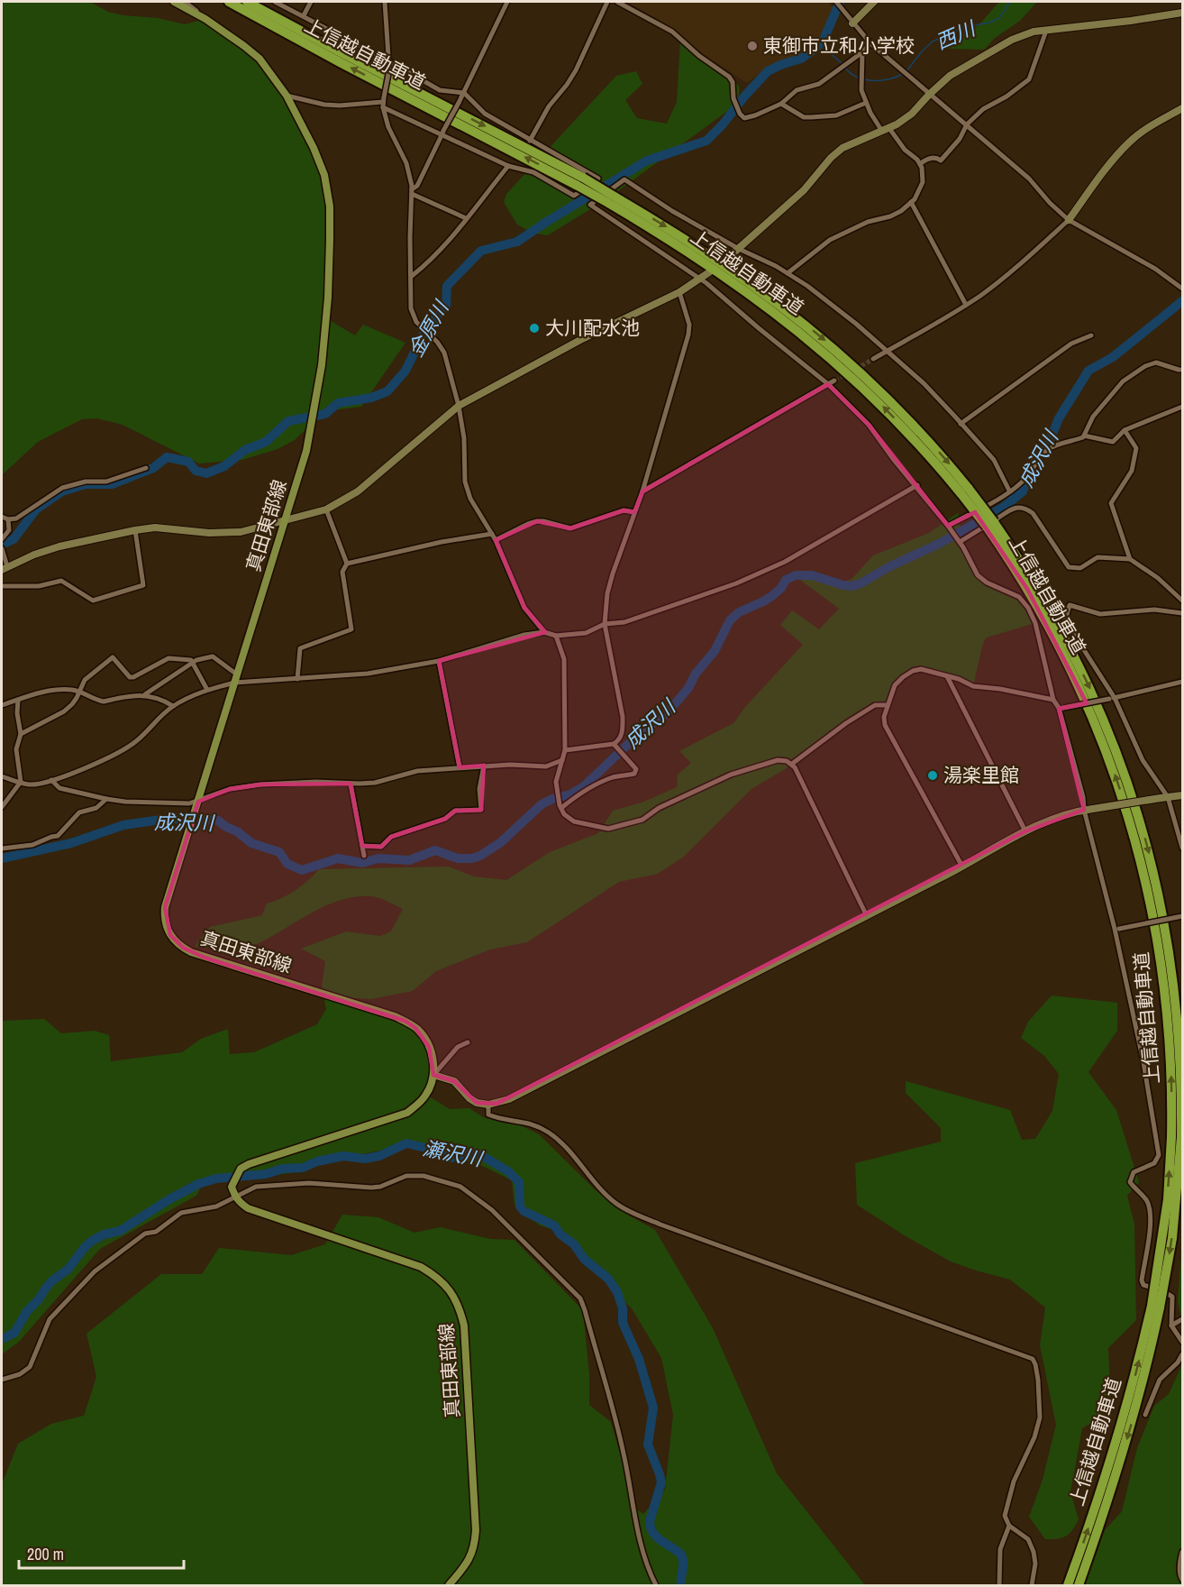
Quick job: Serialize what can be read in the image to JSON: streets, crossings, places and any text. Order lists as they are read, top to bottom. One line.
{"streets":{"highway":["上信越自動車道"],"main road":["真田東部線"]},"water":["西川","金原川","成沢川","瀬沢川"],"places":["東御市立和小学校","大川配水池","湯楽里館"],"scale_bar":"200 m"}
